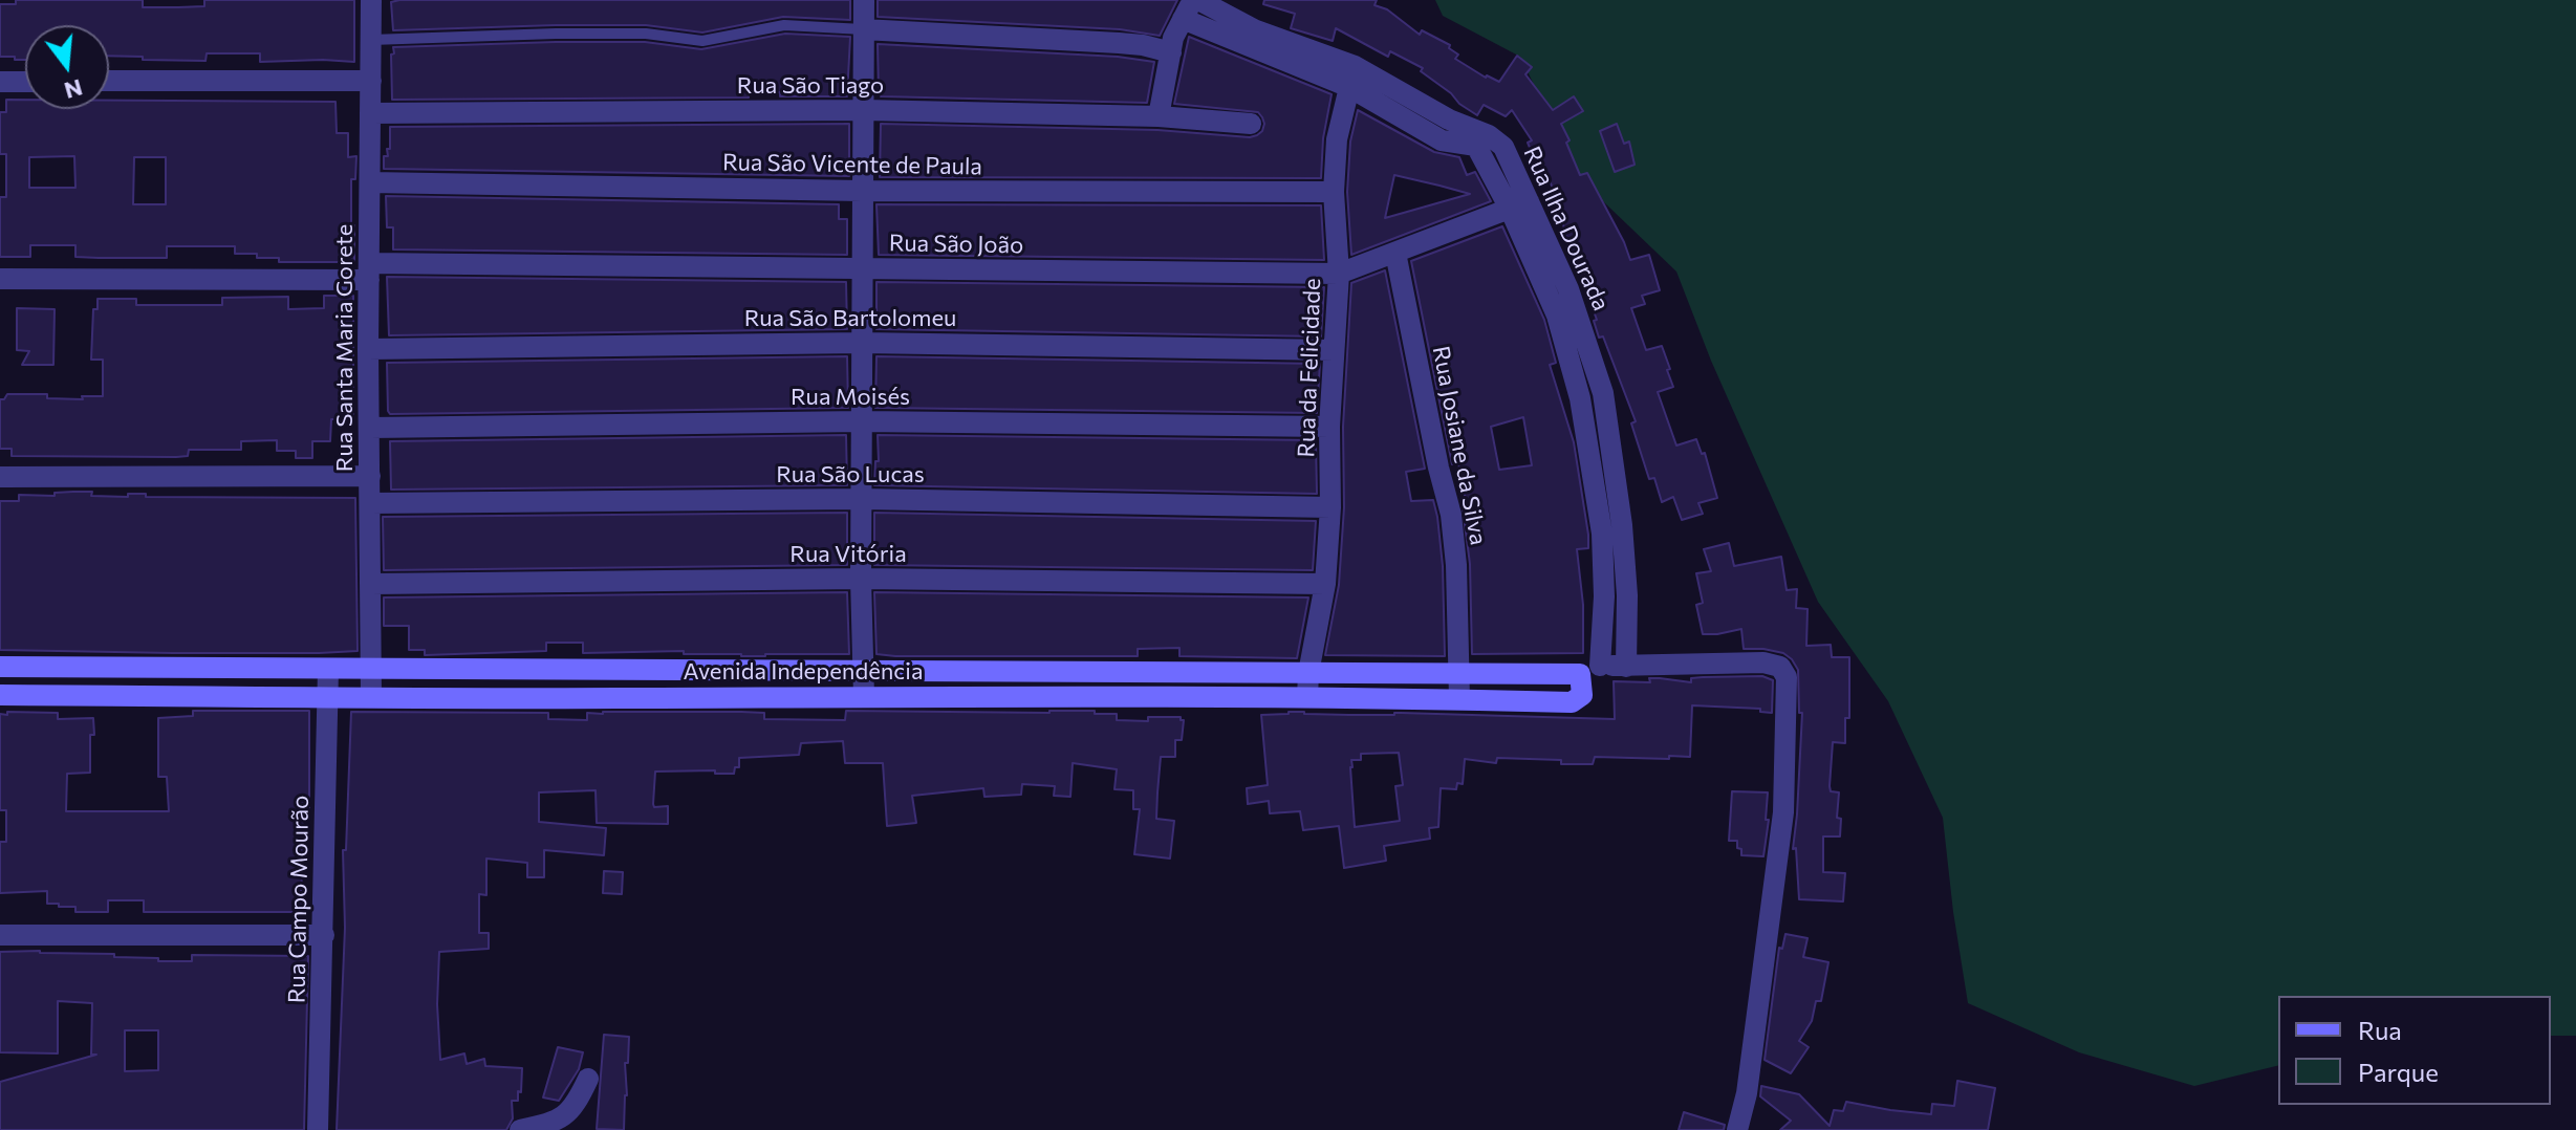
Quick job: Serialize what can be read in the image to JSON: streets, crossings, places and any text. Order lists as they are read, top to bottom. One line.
{"streets":{"main road":["Avenida Independência"],"street":["Rua São Tiago","Rua São Vicente de Paula","Rua Ilha Dourada","Rua São João","Rua São Bartolomeu","Rua Santa Maria Gorete","Rua da Felicidade","Rua Moisés","Rua Josiane da Silva","Rua São Lucas","Rua Vitória","Rua Campo Mourão"]},"crossings":[["Rua São Tiago","Rua Santa Maria Gorete"],["Rua São Vicente de Paula","Rua Santa Maria Gorete"],["Rua São Vicente de Paula","Rua da Felicidade"],["Rua Ilha Dourada","Rua São João"],["Rua Ilha Dourada","Rua da Felicidade"],["Rua Ilha Dourada","Avenida Independência"],["Rua São João","Rua Santa Maria Gorete"],["Rua São João","Rua da Felicidade"],["Rua São João","Rua Josiane da Silva"],["Rua São Bartolomeu","Rua Santa Maria Gorete"],["Rua São Bartolomeu","Rua da Felicidade"],["Rua Santa Maria Gorete","Rua Moisés"],["Rua Santa Maria Gorete","Rua São Lucas"],["Rua Santa Maria Gorete","Rua Vitória"],["Rua Santa Maria Gorete","Avenida Independência"],["Rua da Felicidade","Rua Moisés"],["Rua da Felicidade","Rua São Lucas"],["Rua da Felicidade","Rua Vitória"],["Rua da Felicidade","Avenida Independência"],["Rua Josiane da Silva","Avenida Independência"],["Avenida Independência","Rua Campo Mourão"]],"legend":["Rua","Parque"],"north":"bottom"}
